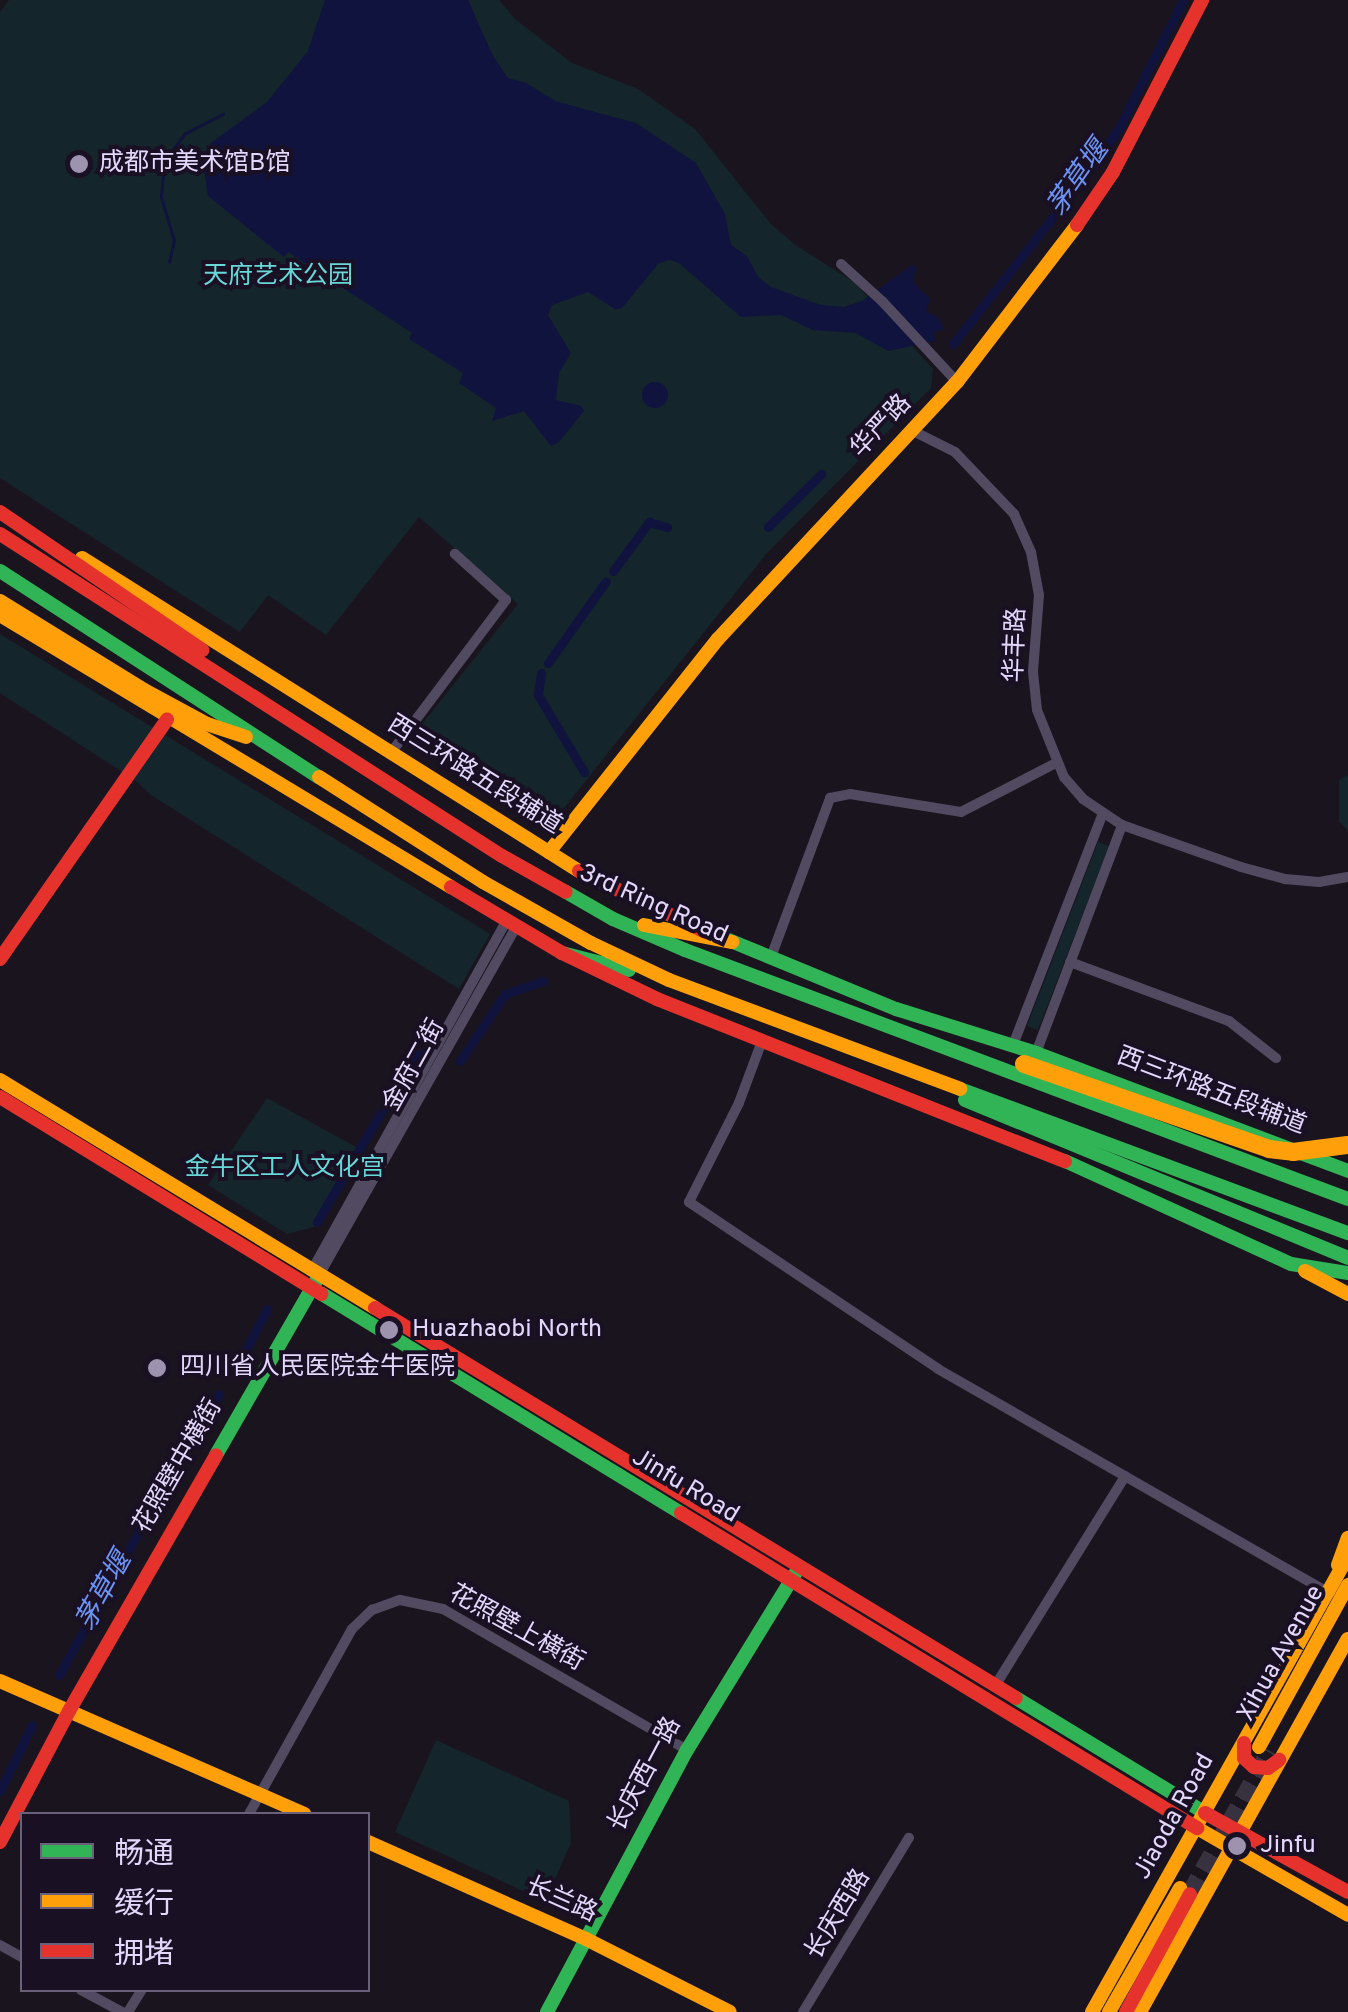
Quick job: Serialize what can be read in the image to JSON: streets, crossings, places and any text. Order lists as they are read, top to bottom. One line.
{"streets":{"main road":["华严路","西三环路五段辅道","3rd Ring Road","花照壁中横街","Jinfu Road","Xihua Avenue","长庆西一路","Jiaoda Road","长兰路"],"street":["华丰路","金府二街","花照壁上横街","长庆西路"]},"crossings":[["华严路","华丰路"],["华严路","西三环路五段辅道"],["西三环路五段辅道","3rd Ring Road"],["金府二街","花照壁中横街"],["金府二街","Jinfu Road"],["花照壁中横街","Jinfu Road"],["Jinfu Road","长庆西一路"],["Jinfu Road","Jiaoda Road"],["花照壁上横街","长庆西一路"],["Xihua Avenue","Jiaoda Road"],["长庆西一路","长兰路"]],"water":["茅草堰"],"parks":["天府艺术公园","金牛区工人文化宫"],"places":["成都市美术馆B馆","Huazhaobi North","四川省人民医院金牛医院","Jinfu"],"legend":["畅通","缓行","拥堵"]}
